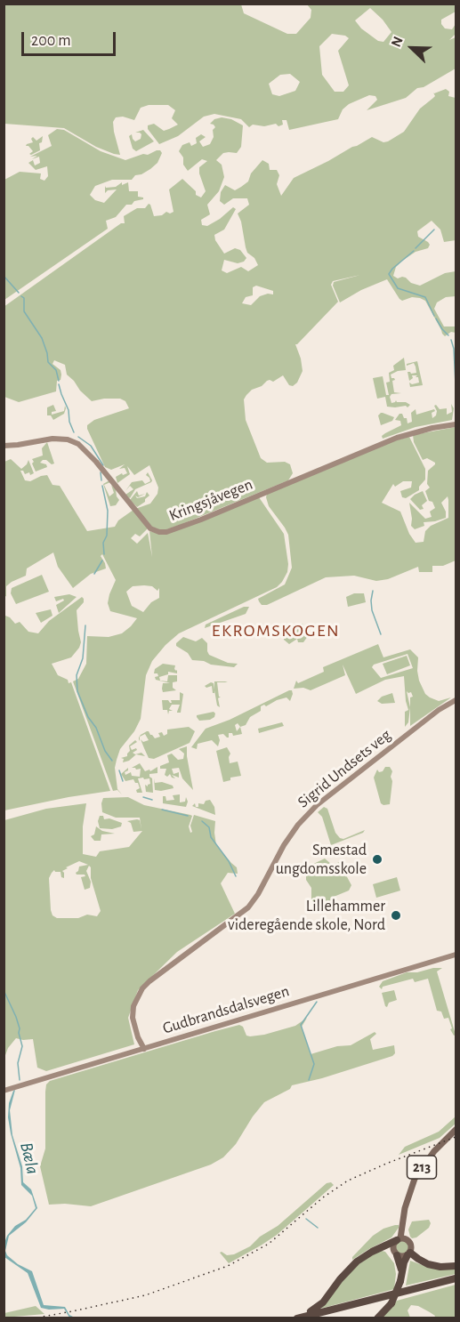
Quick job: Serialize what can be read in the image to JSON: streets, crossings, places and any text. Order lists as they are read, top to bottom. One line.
{"streets":{"main road":["213"],"street":["Kringsjåvegen","Sigrid Undsets veg","Gudbrandsdalsvegen"]},"crossings":[["Sigrid Undsets veg","Gudbrandsdalsvegen"]],"districts":["EKROMSKOGEN"],"water":["Bæla"],"places":["Smestad ungdomsskole","Lillehammer videregående skole, Nord"],"scale_bar":"200 m","north":"top left"}
